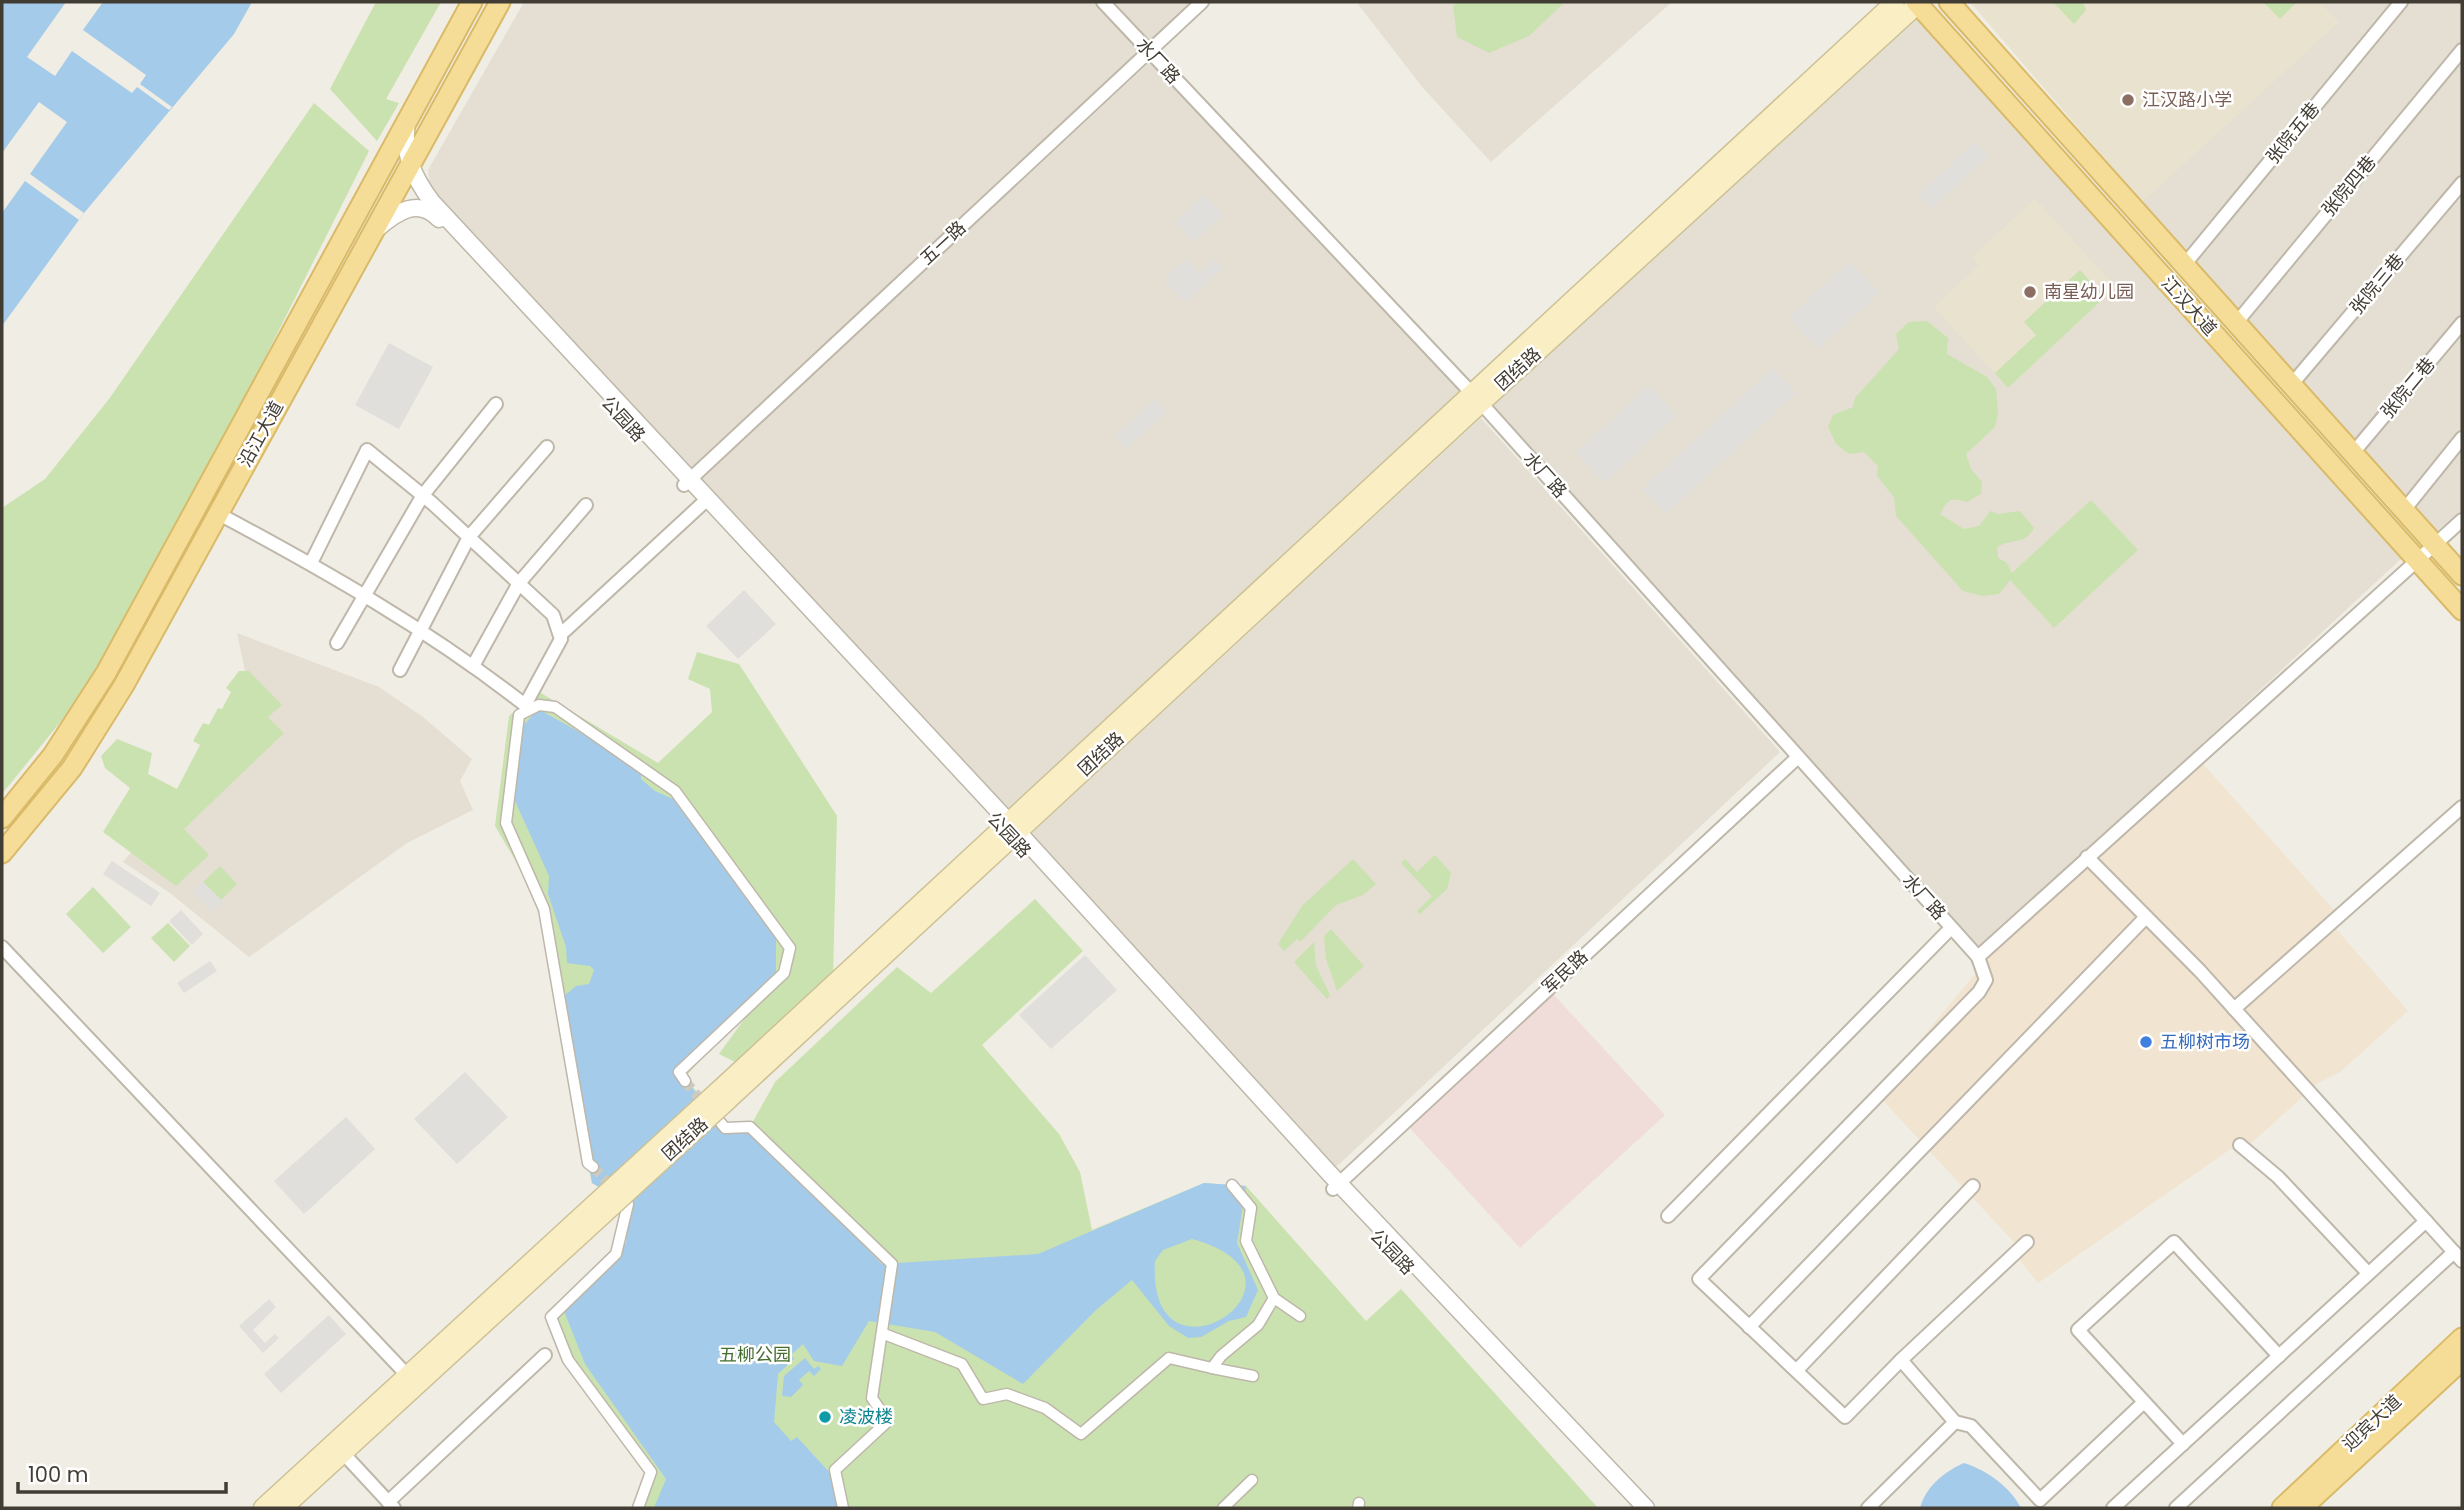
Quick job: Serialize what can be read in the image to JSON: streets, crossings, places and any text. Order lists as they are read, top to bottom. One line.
{"streets":{"main road":["江汉大道","团结路","沿江大道","迎宾大道"],"street":["水厂路","张院五巷","张院四巷","五一路","张院三巷","张院二巷","公园路","军民路"]},"crossings":[["水厂路","五一路"],["水厂路","团结路"],["水厂路","军民路"],["张院五巷","江汉大道"],["张院四巷","江汉大道"],["五一路","公园路"],["张院三巷","江汉大道"],["江汉大道","团结路"],["江汉大道","张院二巷"],["团结路","公园路"],["公园路","沿江大道"],["公园路","军民路"]],"parks":["五柳公园"],"places":["江汉路小学","南星幼儿园","五柳树市场","凌波楼"],"scale_bar":"100 m"}
